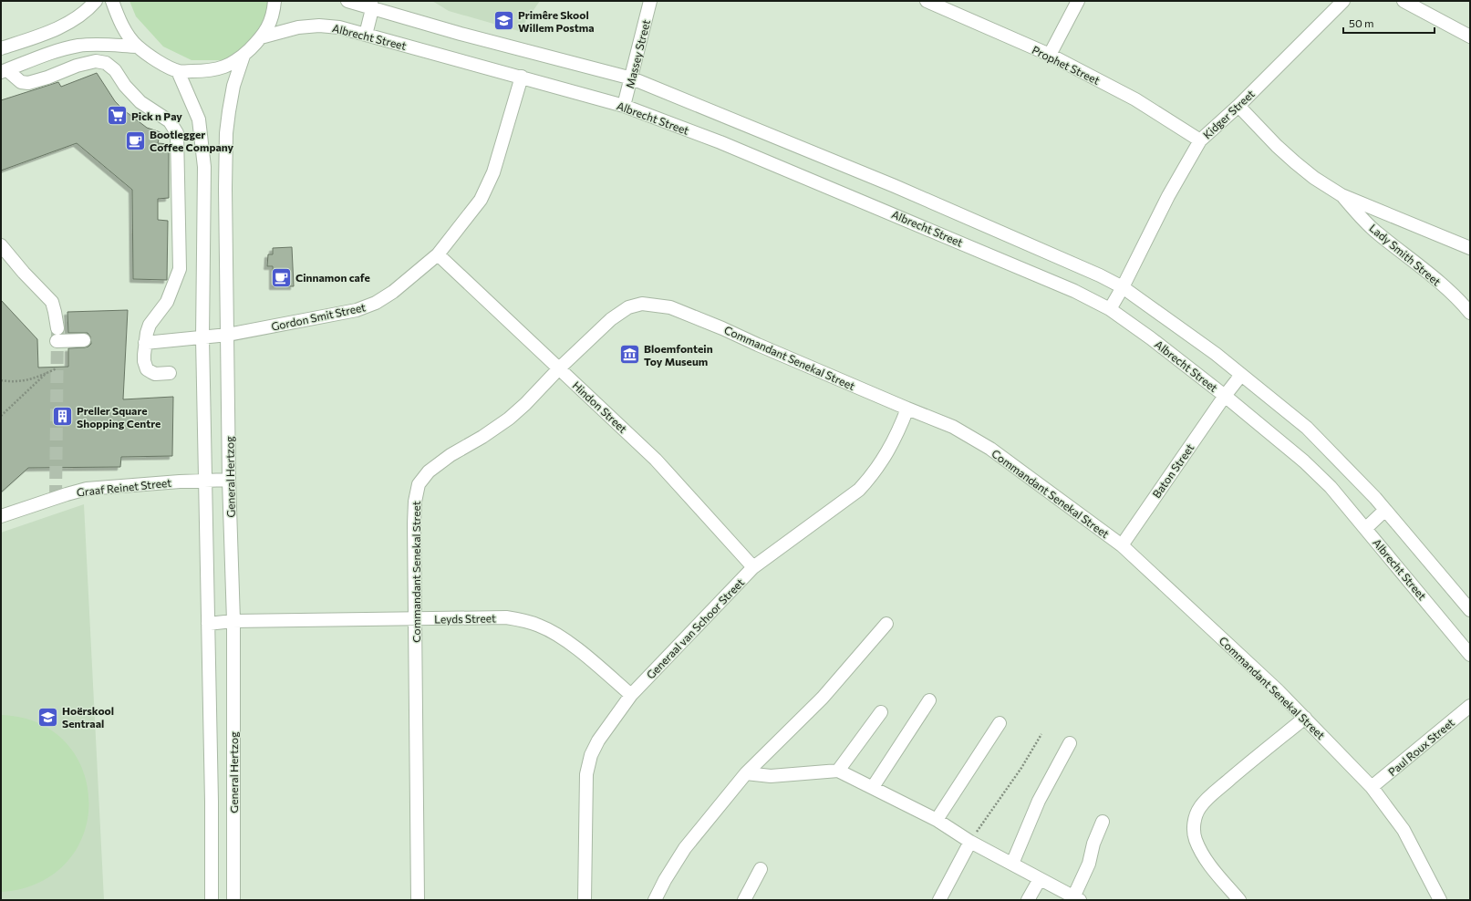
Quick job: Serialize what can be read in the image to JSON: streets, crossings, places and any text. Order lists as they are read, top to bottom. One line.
{"streets":{"street":["Albrecht Street","Massey Street","Prophet Street","Kidger Street","Lady Smith Street","Gordon Smit Street","Commandant Senekal Street","Hindon Street","Baton Street","General Hertzog","Graaf Reinet Street","Leyds Street","Generaal van Schoor Street","Paul Roux Street"]},"crossings":[["Albrecht Street","Massey Street"],["Albrecht Street","Kidger Street"],["Albrecht Street","Gordon Smit Street"],["Albrecht Street","Baton Street"],["Prophet Street","Kidger Street"],["Kidger Street","Lady Smith Street"],["Gordon Smit Street","Hindon Street"],["Gordon Smit Street","General Hertzog"],["Commandant Senekal Street","Hindon Street"],["Commandant Senekal Street","Baton Street"],["Commandant Senekal Street","Leyds Street"],["Commandant Senekal Street","Generaal van Schoor Street"],["Commandant Senekal Street","Paul Roux Street"],["Hindon Street","Generaal van Schoor Street"],["General Hertzog","Graaf Reinet Street"],["General Hertzog","Leyds Street"],["Leyds Street","Generaal van Schoor Street"]],"places":{"school or university":["Primêre Skool Willem Postma","Hoërskool Sentraal"],"supermarket":["Pick n Pay"],"cafe":["Bootlegger Coffee Company","Cinnamon cafe"],"museum":["Bloemfontein Toy Museum"],"building":["Preller Square Shopping Centre"]},"scale_bar":"50 m"}
